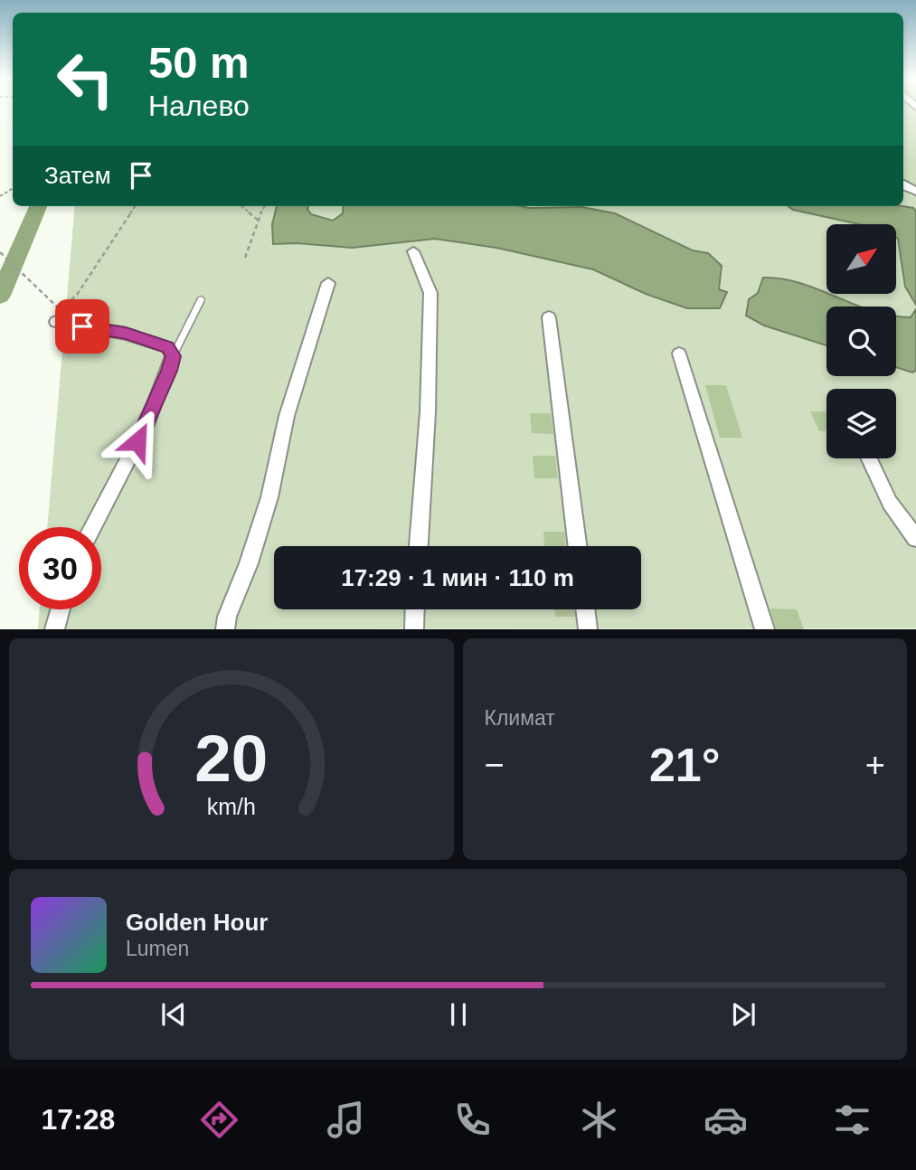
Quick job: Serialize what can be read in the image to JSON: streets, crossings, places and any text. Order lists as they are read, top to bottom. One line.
{"north":"top right","page":{"turn":["50 m","Налево"],"then":"Затем","limit":"30","trip":"17:29 · 1 мин · 110 m","tile":"Климат","heat":["−","21°","+"],"song":["Golden Hour","Lumen"],"tabs":"17:28","gauge":["20","km/h"]}}
